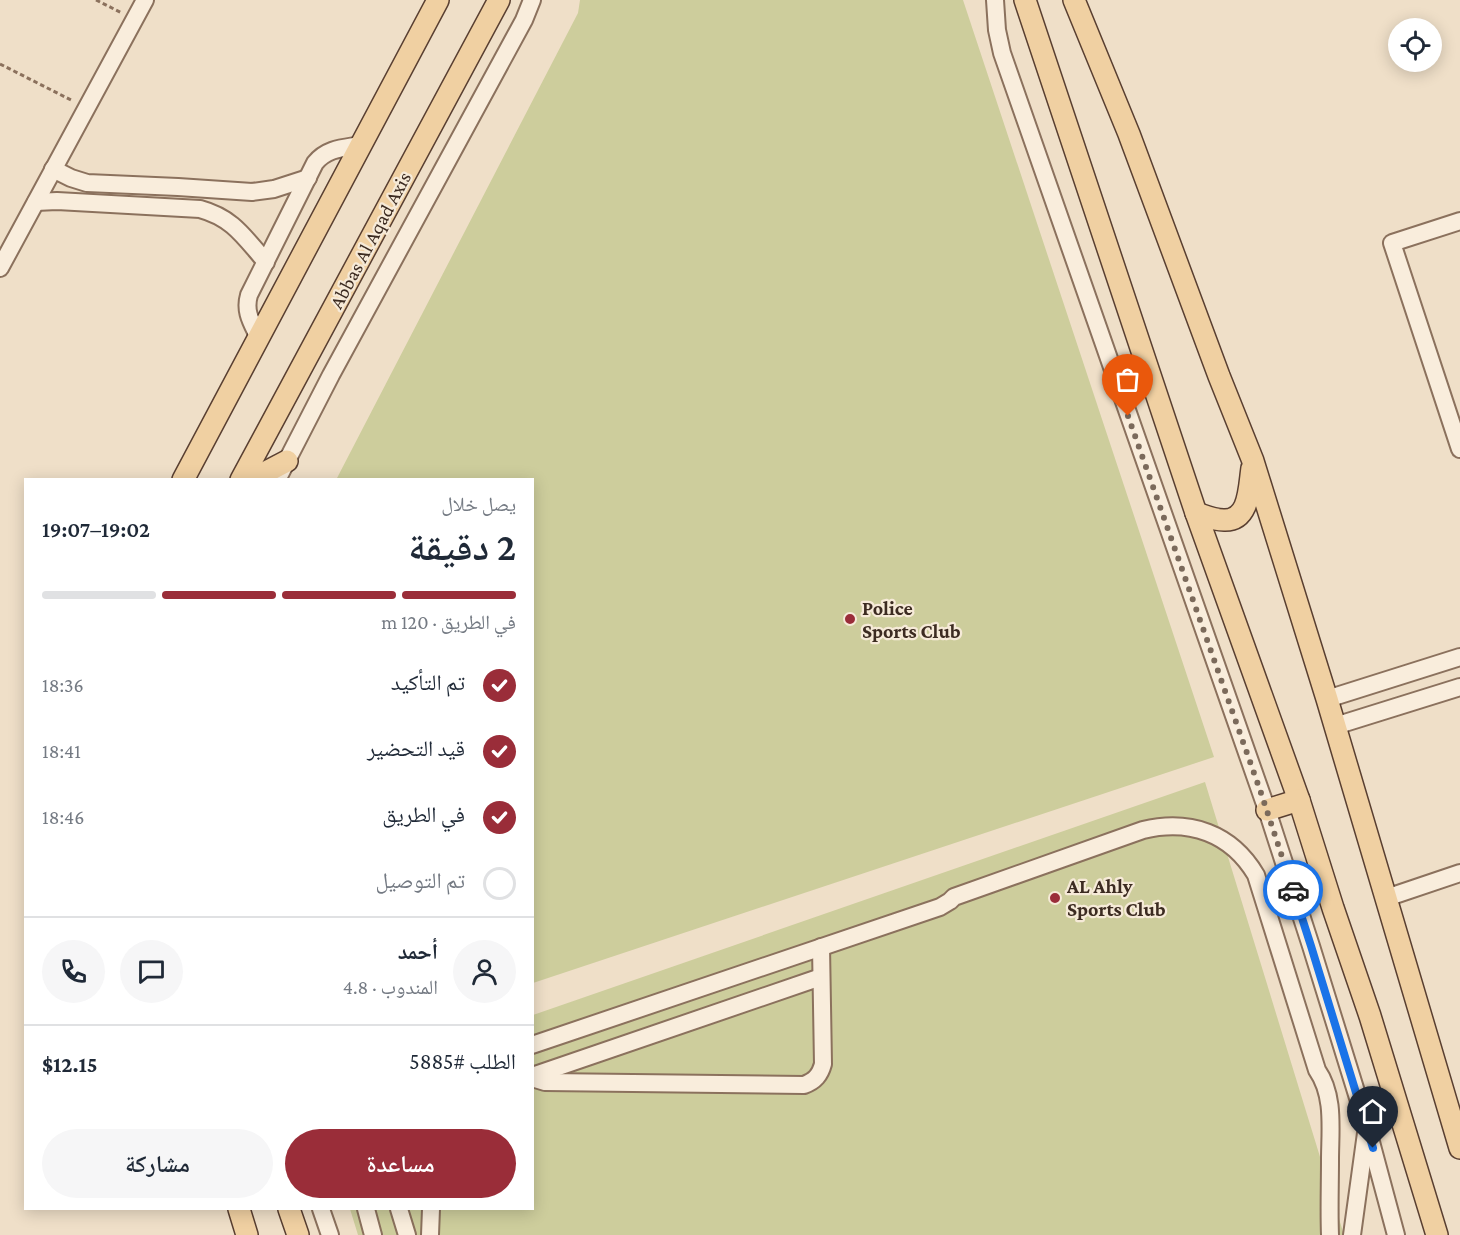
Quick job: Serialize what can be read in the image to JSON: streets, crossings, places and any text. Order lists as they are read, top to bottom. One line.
{"streets":{"main road":["Abbas Al Aqad Axis"]},"places":["Police Sports Club","AL Ahly Sports Club"],"page":{"heading":["2 دقيقة","يصل خلال","19:02–19:07"],"panel":["أحمد","المندوب · 4.8","الطلب #5885","$12.15"],"bar":"في الطريق · 120 m","list":[["تم التأكيد","18:36"],["قيد التحضير","18:41"],["في الطريق","18:46"],"تم التوصيل"],"buttons":["مساعدة","مشاركة"]}}
